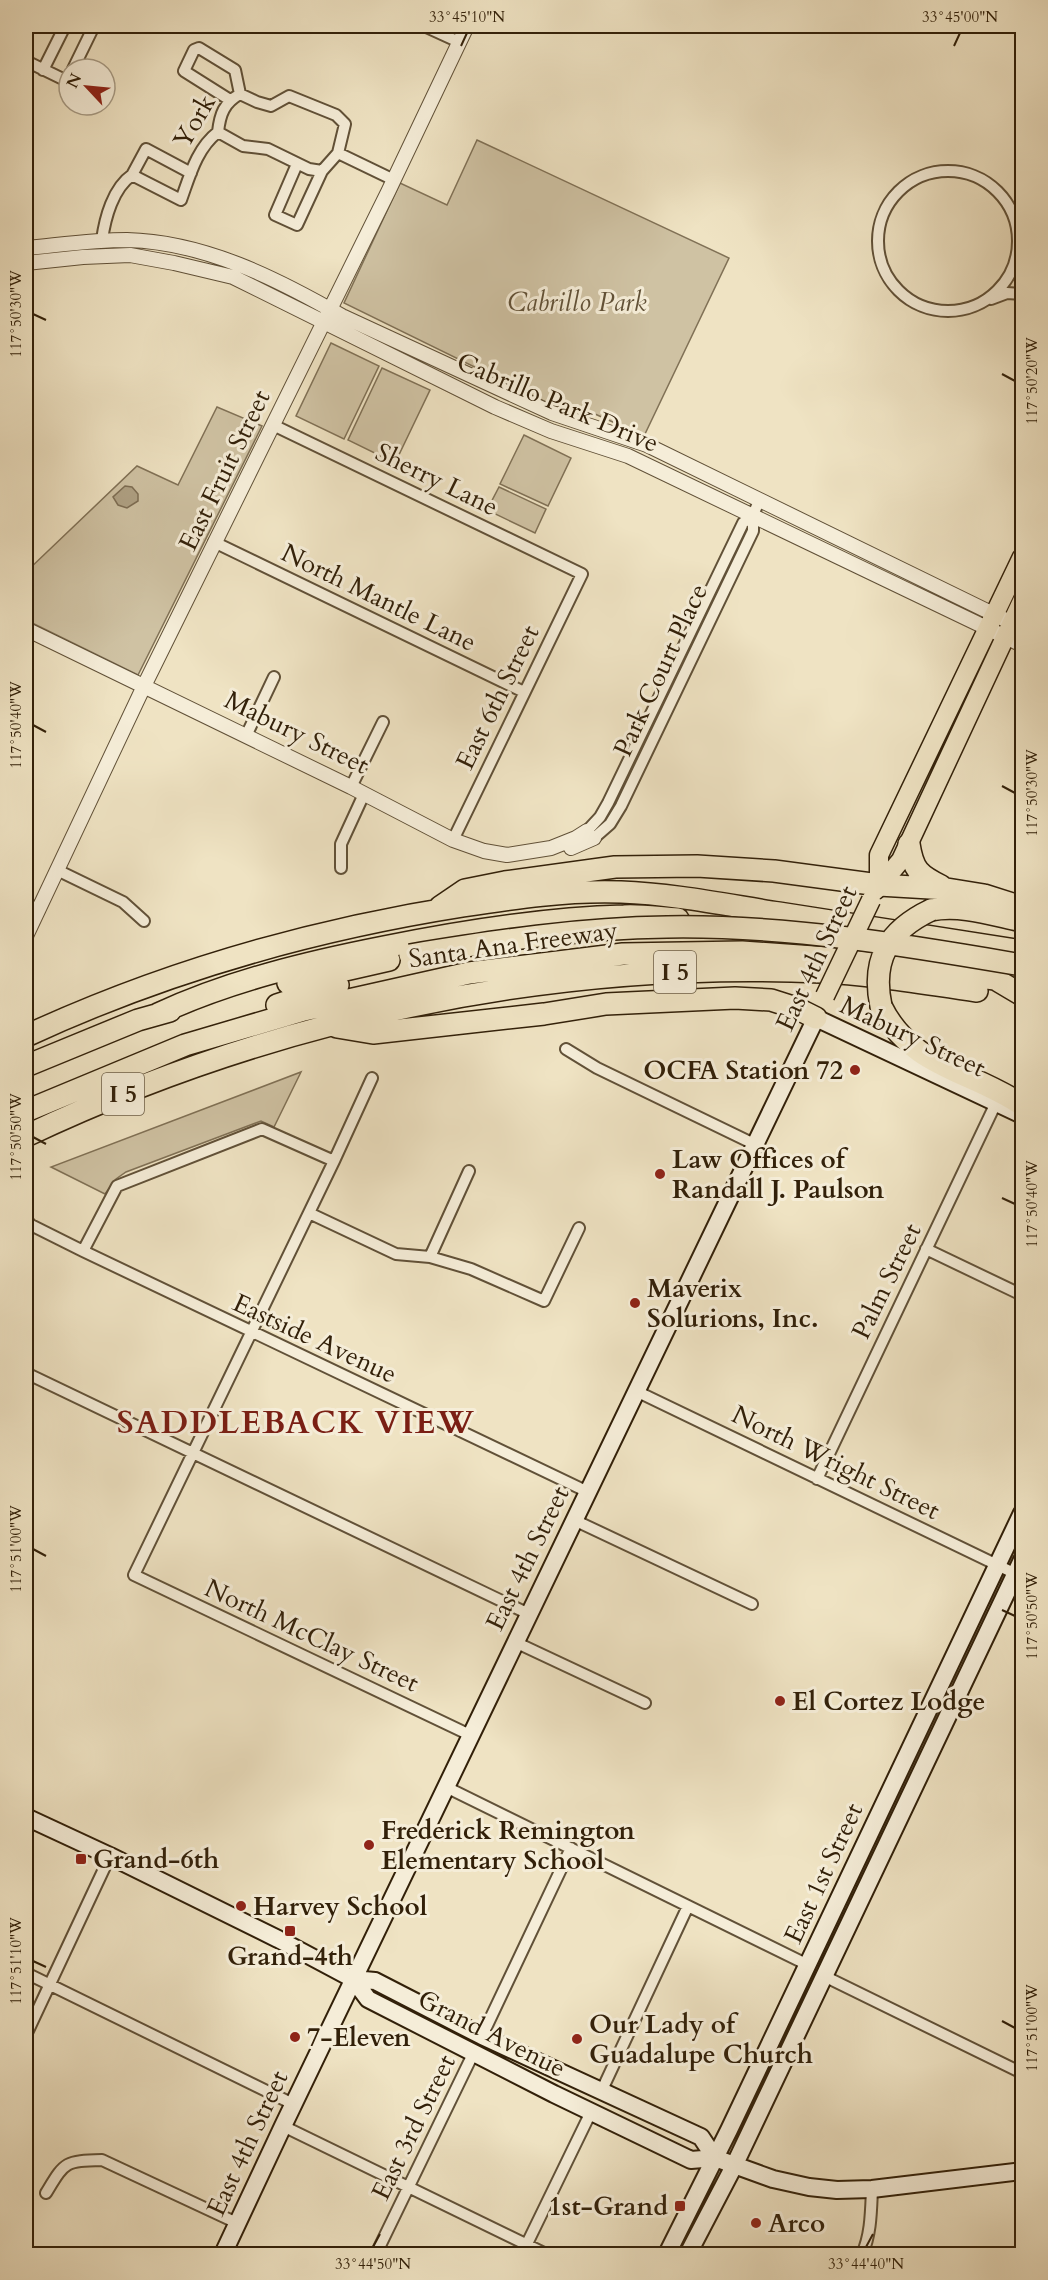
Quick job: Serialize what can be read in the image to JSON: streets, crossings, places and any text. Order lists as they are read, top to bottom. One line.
{"streets":{"highway":["Santa Ana Freeway","I 5"],"main road":["Mabury Street","East 4th Street","East 1st Street","Grand Avenue"],"street":["York","Cabrillo Park Drive","East Fruit Street","Sherry Lane","North Mantle Lane","Park Court Place","East 6th Street","Palm Street","Eastside Avenue","North Wright Street","North McClay Street","East 3rd Street"]},"crossings":[["Cabrillo Park Drive","East Fruit Street"],["Cabrillo Park Drive","Park Court Place"],["Cabrillo Park Drive","East 4th Street"],["East Fruit Street","Sherry Lane"],["East Fruit Street","North Mantle Lane"],["East Fruit Street","Mabury Street"],["Sherry Lane","East 6th Street"],["North Mantle Lane","East 6th Street"],["Park Court Place","Mabury Street"],["East 6th Street","Mabury Street"],["Mabury Street","East 4th Street"],["Mabury Street","Palm Street"],["Santa Ana Freeway","I 5"],["East 4th Street","Eastside Avenue"],["East 4th Street","North Wright Street"],["East 4th Street","North McClay Street"],["East 4th Street","Grand Avenue"],["Palm Street","North Wright Street"],["North Wright Street","East 1st Street"],["East 1st Street","Grand Avenue"],["Grand Avenue","East 3rd Street"]],"districts":["SADDLEBACK VIEW"],"parks":["Cabrillo Park"],"places":{"other":["OCFA Station 72","Law Offices of Randall J. Paulson","Maverix Solurions, Inc.","El Cortez Lodge","Frederick Remington Elementary School","Harvey School","7-Eleven","Our Lady of Guadalupe Church","Arco"],"transit":["Grand-6th","Grand-4th","1st-Grand"]},"north":"top left","coordinates":["33°45'10\"N","33°45'00\"N","117°50'30\"W","117°50'20\"W","117°50'40\"W","117°50'50\"W","117°51'00\"W","117°51'10\"W","33°44'50\"N","33°44'40\"N"]}
